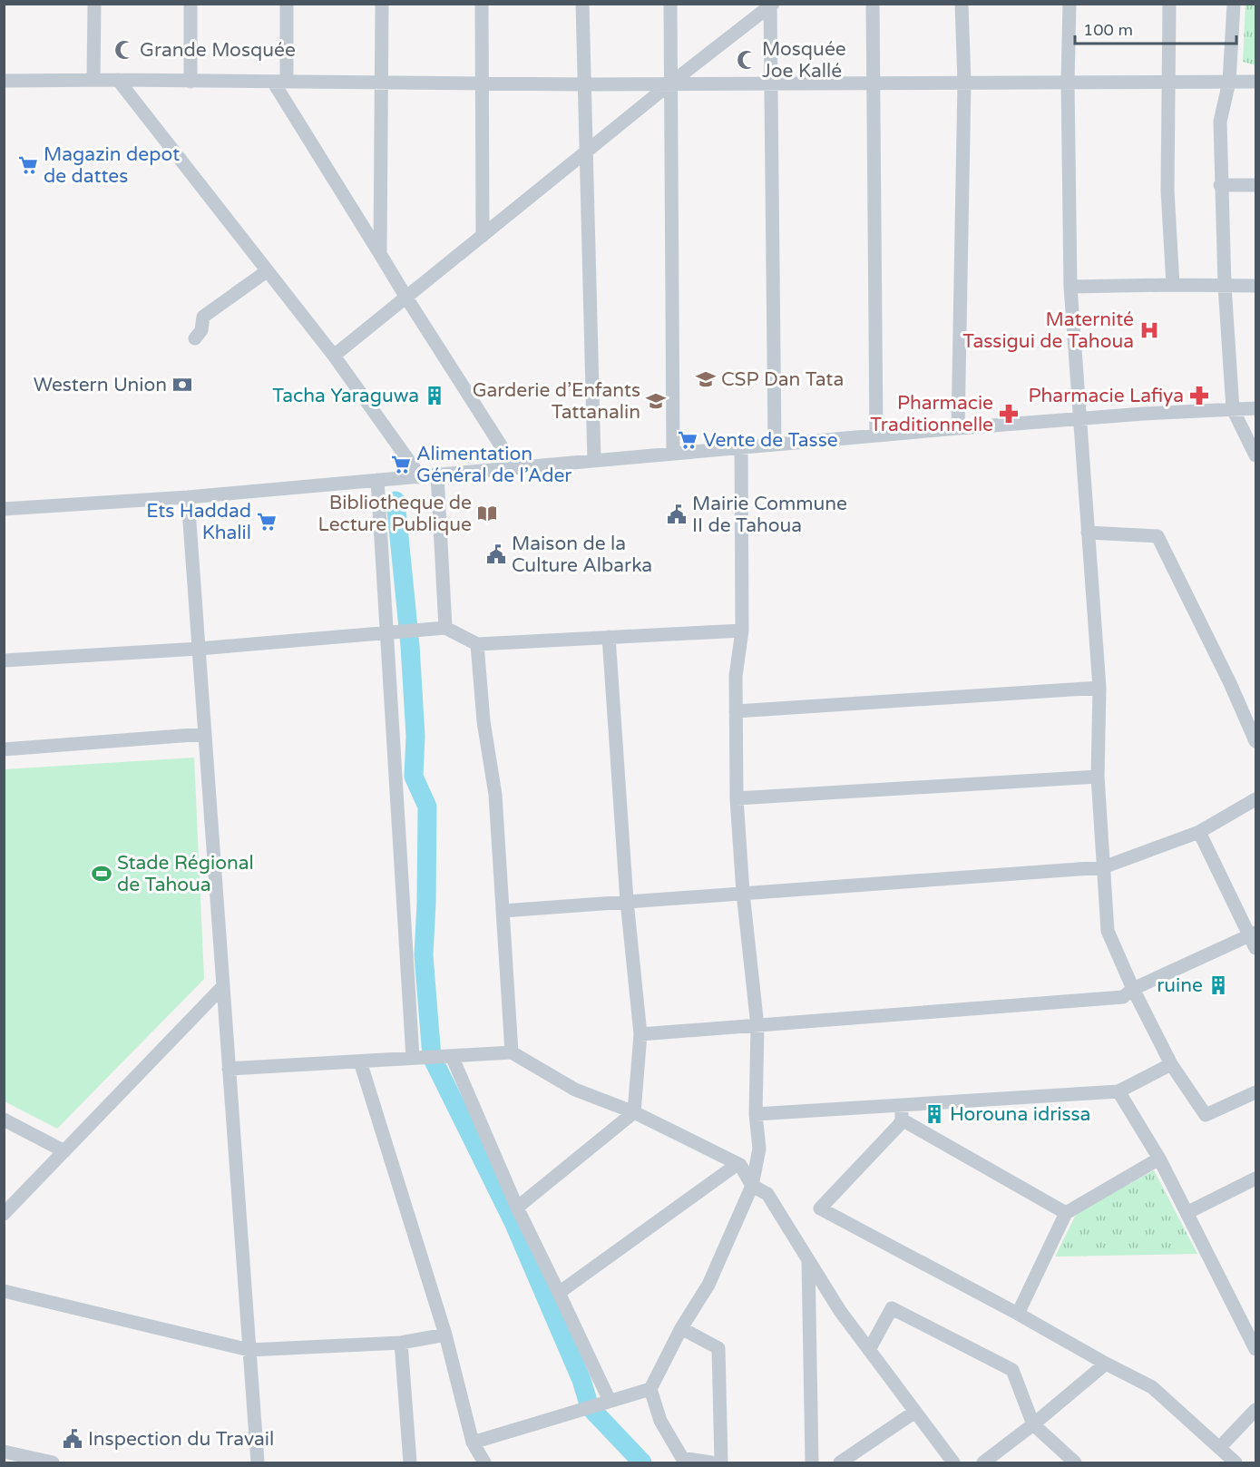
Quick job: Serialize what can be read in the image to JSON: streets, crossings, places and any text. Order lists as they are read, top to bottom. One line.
{"places":{"mosque":["Grande Mosquée","Mosquée Joe Kallé"],"supermarket":["Magazin depot de dattes","Vente de Tasse","Alimentation Général de l’Ader","Ets Haddad Khalil"],"hospital":["Maternité Tassigui de Tahoua"],"school or university":["CSP Dan Tata","Garderie d’Enfants Tattanalin"],"bank":["Western Union"],"building":["Tacha Yaraguwa","ruine","Horouna idrissa"],"pharmacy":["Pharmacie Lafiya","Pharmacie Traditionnelle"],"library":["Bibliotheque de Lecture Publique"],"public building":["Mairie Commune II de Tahoua","Maison de la Culture Albarka","Inspection du Travail"],"sports":["Stade Régional de Tahoua"]},"scale_bar":"100 m"}
